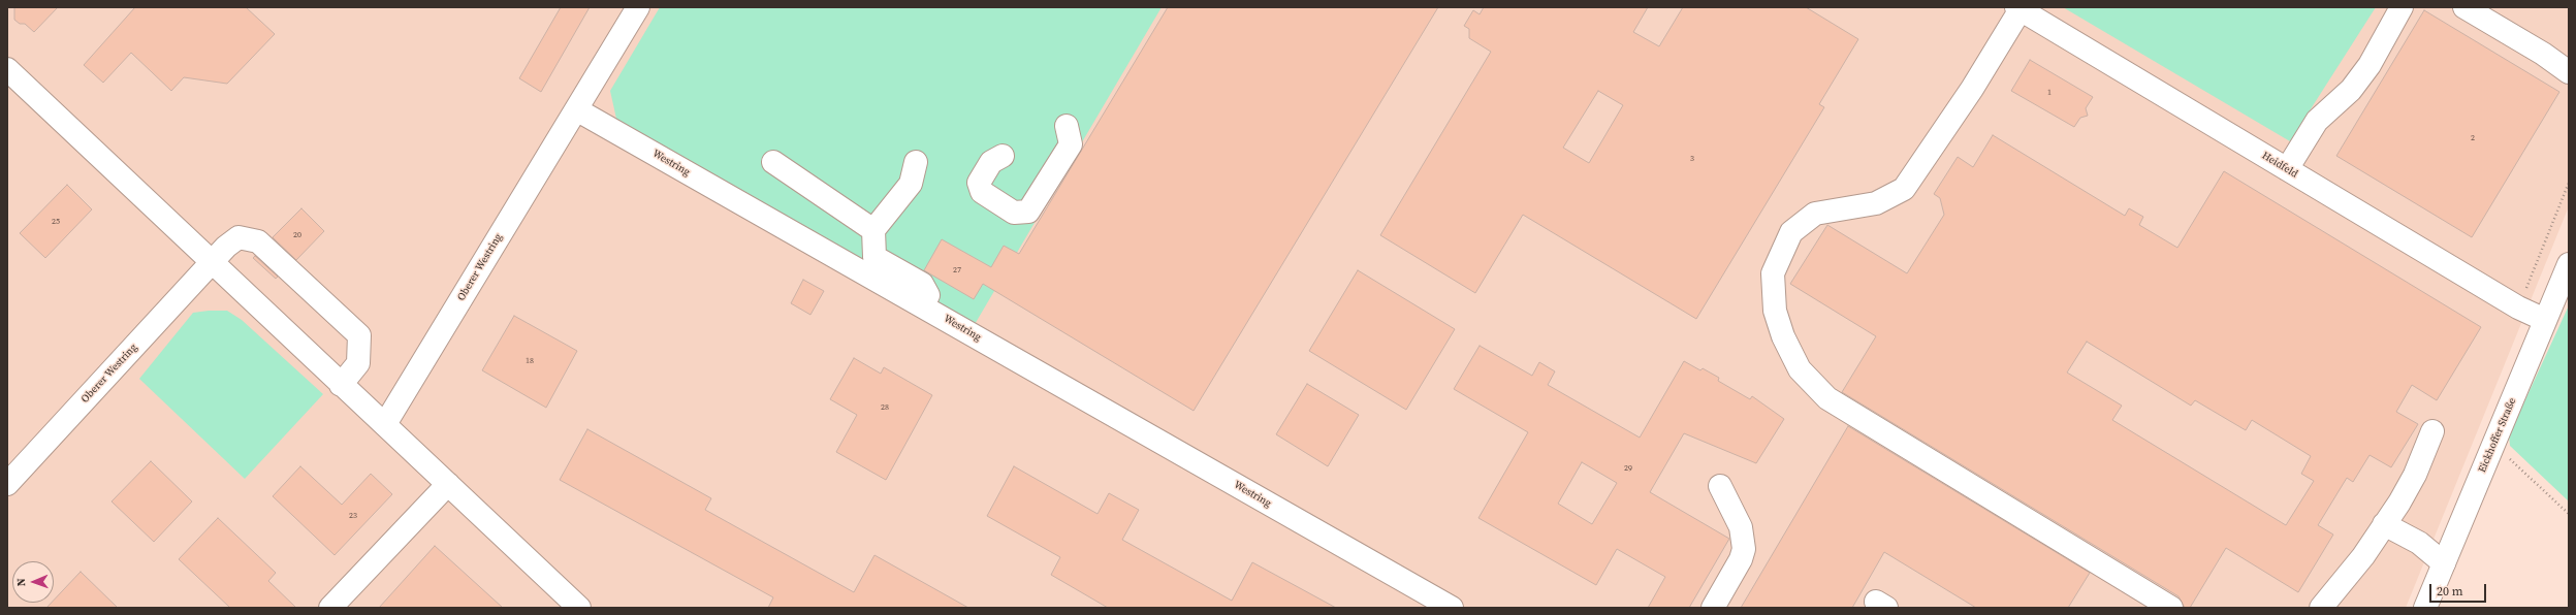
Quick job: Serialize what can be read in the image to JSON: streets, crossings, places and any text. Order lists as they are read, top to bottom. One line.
{"streets":{"street":["Westring","Heidfeld","Oberer Westring","Eickhoffer Straße"]},"crossings":[["Westring","Oberer Westring"],["Heidfeld","Eickhoffer Straße"]],"house_numbers":["1","2","3","25","20","27","18","28","29","23"],"scale_bar":"20 m","north":"left"}
